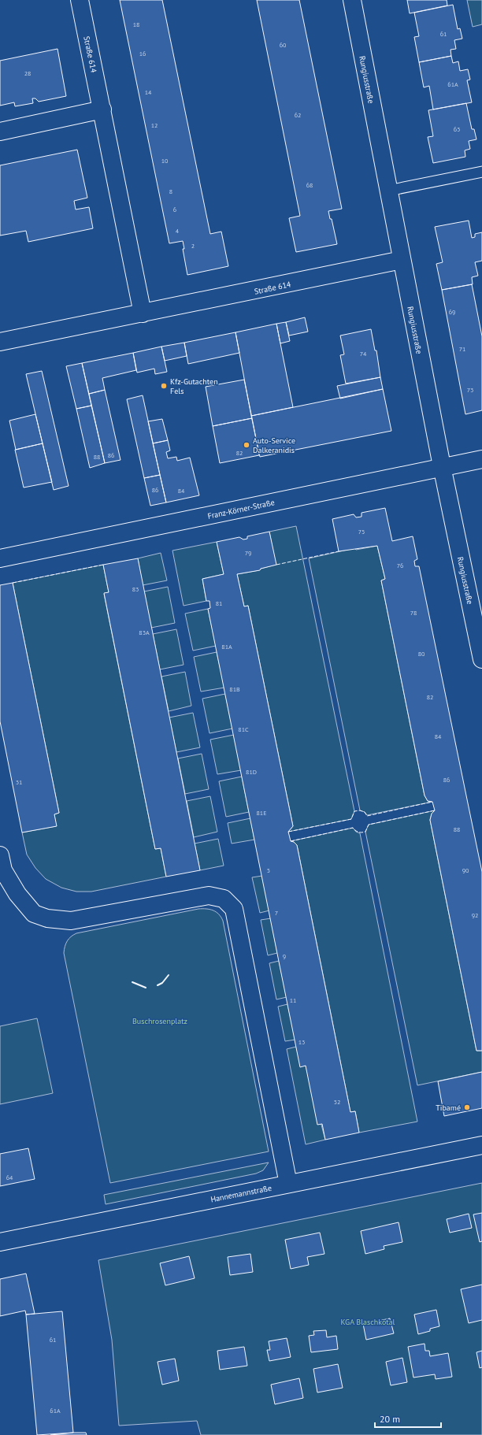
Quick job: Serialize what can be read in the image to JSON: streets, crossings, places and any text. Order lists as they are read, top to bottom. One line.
{"streets":{"street":["Straße 614","Rungiusstraße","Franz-Körner-Straße","Hannemannstraße"]},"crossings":[["Straße 614","Rungiusstraße"],["Rungiusstraße","Franz-Körner-Straße"]],"parks":["Buschrosenplatz","KGA Blaschkotal"],"places":["Kfz-Gutachten Fels","Auto-Service Dalkeranidis","Tibamé"],"house_numbers":["18","61","60","16","28","61A","14","62","12","63","10","68","8","6","4","2","69","71","74","73","82","86","88","86","84","75","79","76","83","81","78","83A","81A","80","81B","82","81C","84","81D","86","31","81E","88","5","90","7","92","9","11","13","52","64","61","61A"],"scale_bar":"20 m"}
